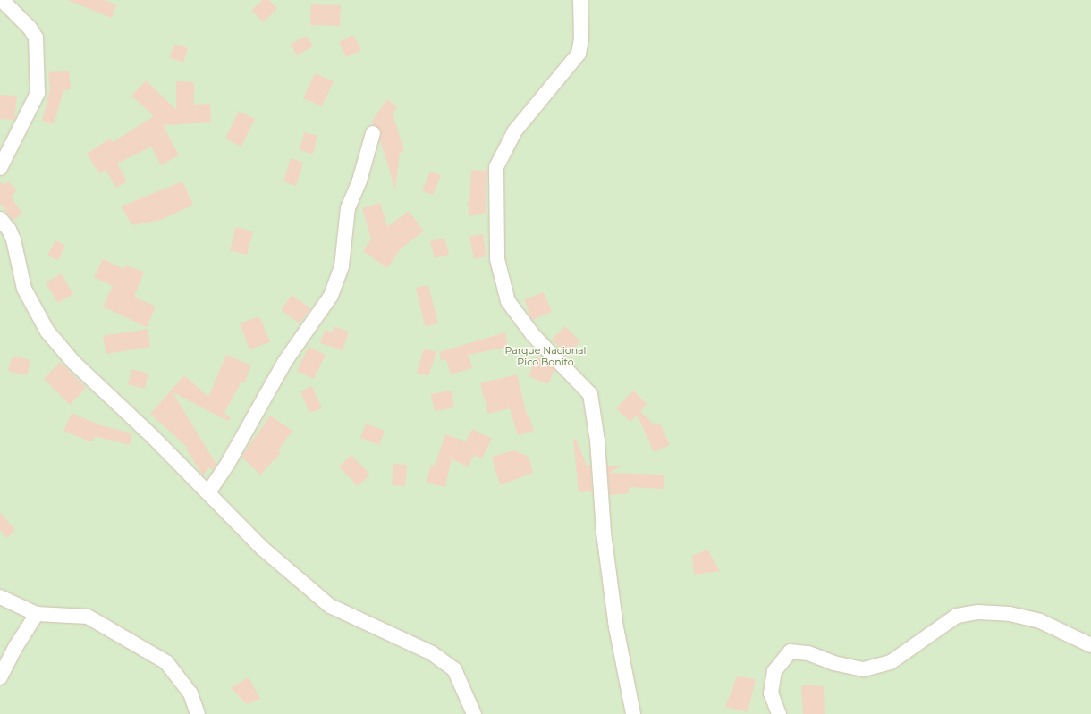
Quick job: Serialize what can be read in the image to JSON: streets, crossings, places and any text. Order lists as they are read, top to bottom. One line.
{"parks":["Parque Nacional Pico Bonito"]}
